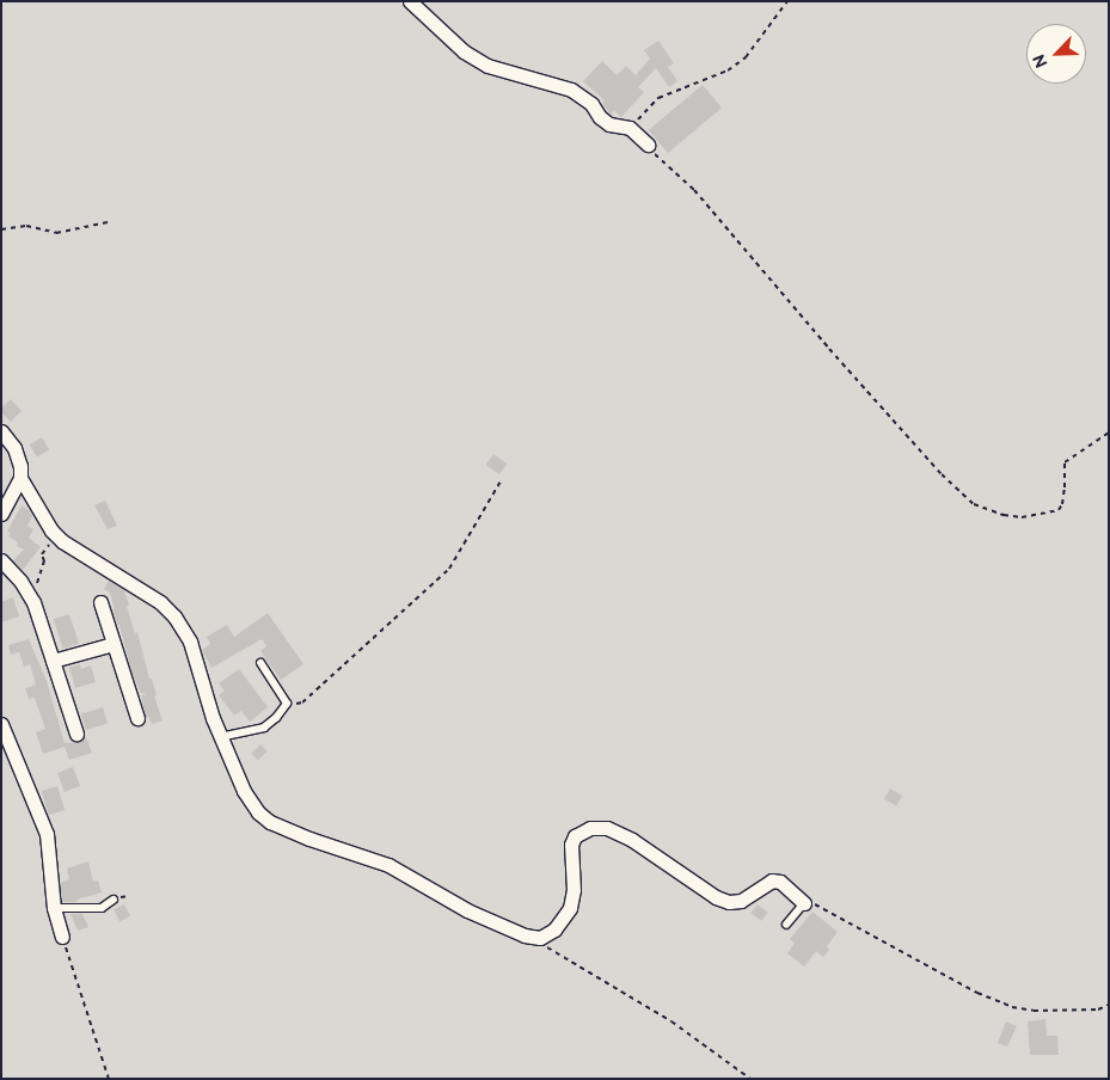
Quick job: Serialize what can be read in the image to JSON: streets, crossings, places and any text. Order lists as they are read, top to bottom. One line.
{"north":"bottom left"}
